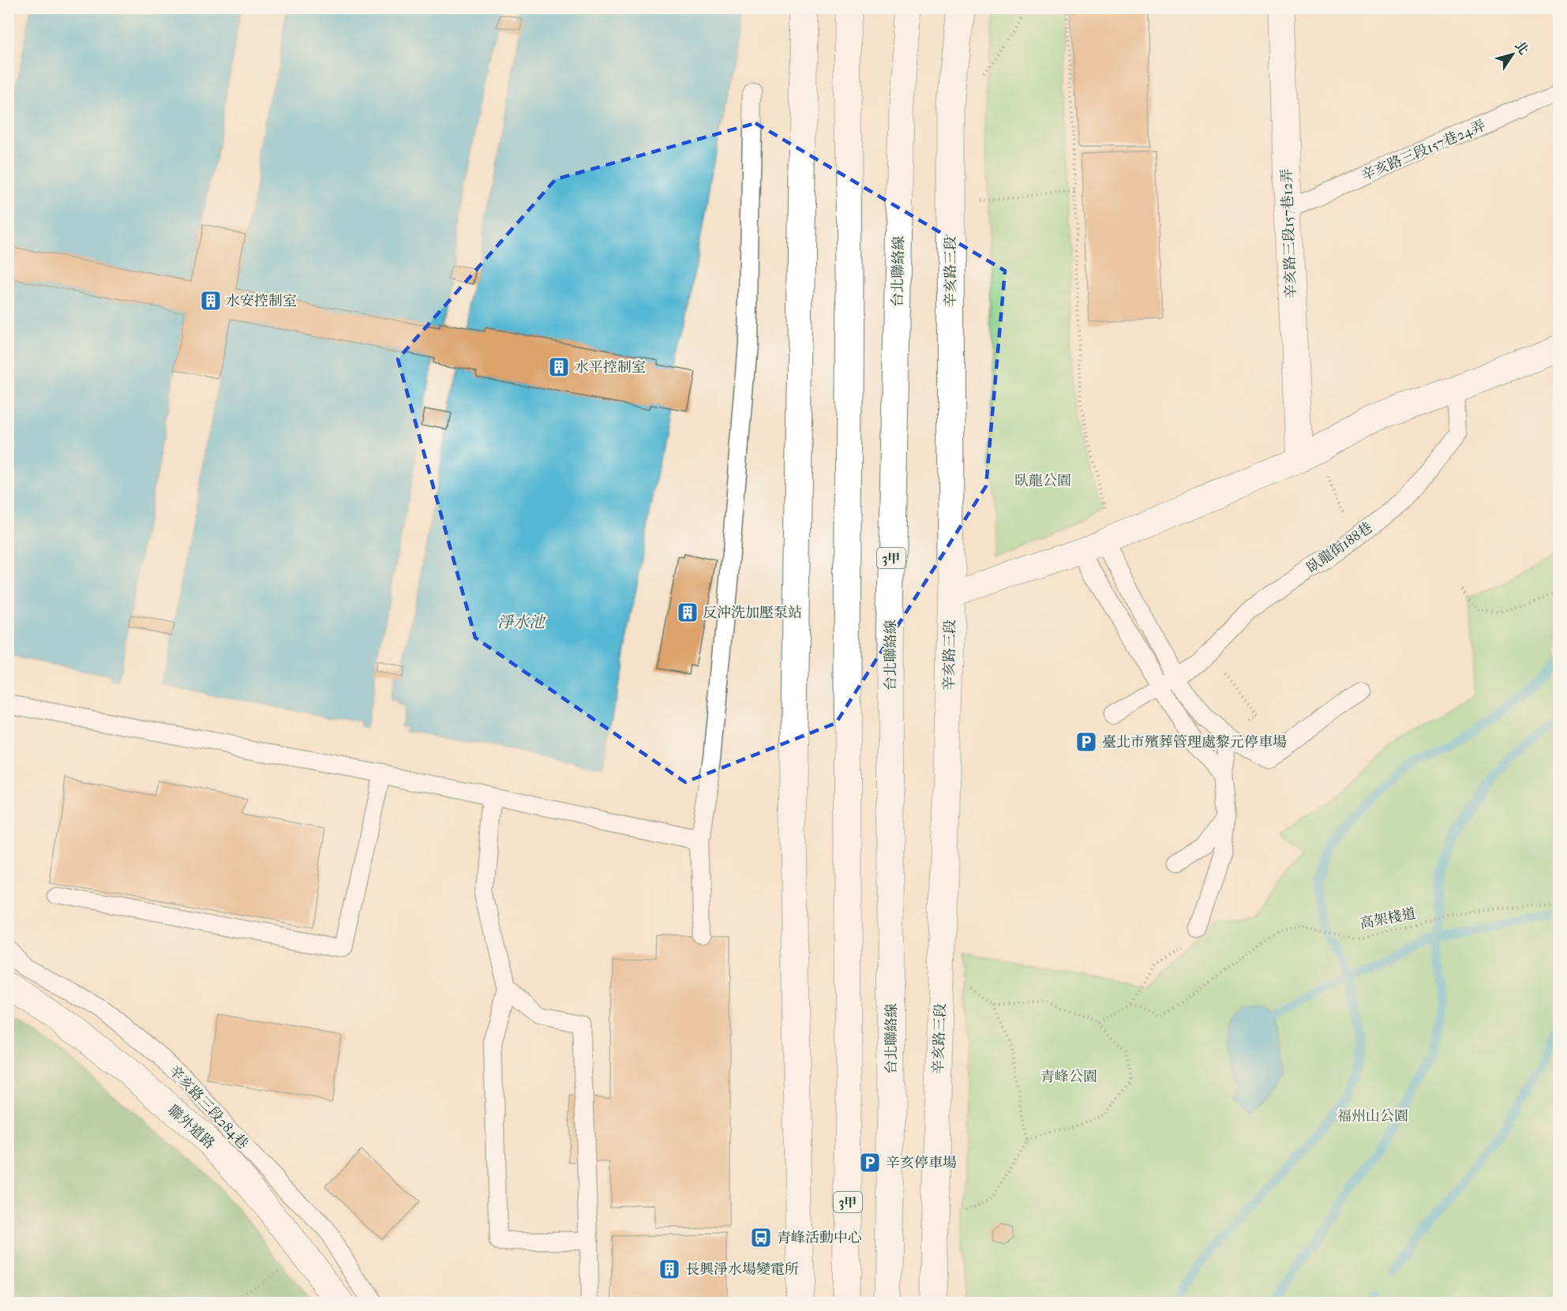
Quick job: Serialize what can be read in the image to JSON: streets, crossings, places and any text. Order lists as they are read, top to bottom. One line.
{"streets":{"main road":["辛亥路三段157巷12弄","台北聯絡線","辛亥路三段","3甲","聯外道路"],"lane":["辛亥路三段157巷24弄","臥龍街188巷","辛亥路三段284巷"],"path":["高架棧道"]},"crossings":[["辛亥路三段157巷24弄","辛亥路三段157巷12弄"]],"water":["淨水池"],"parks":["臥龍公園","青峰公園","福州山公園"],"places":{"building":["水安控制室","水平控制室","反沖洗加壓泵站","長興淨水場變電所"],"parking":["臺北市殯葬管理處黎元停車場","辛亥停車場"],"bus stop":["青峰活動中心"]},"north":"top right"}
